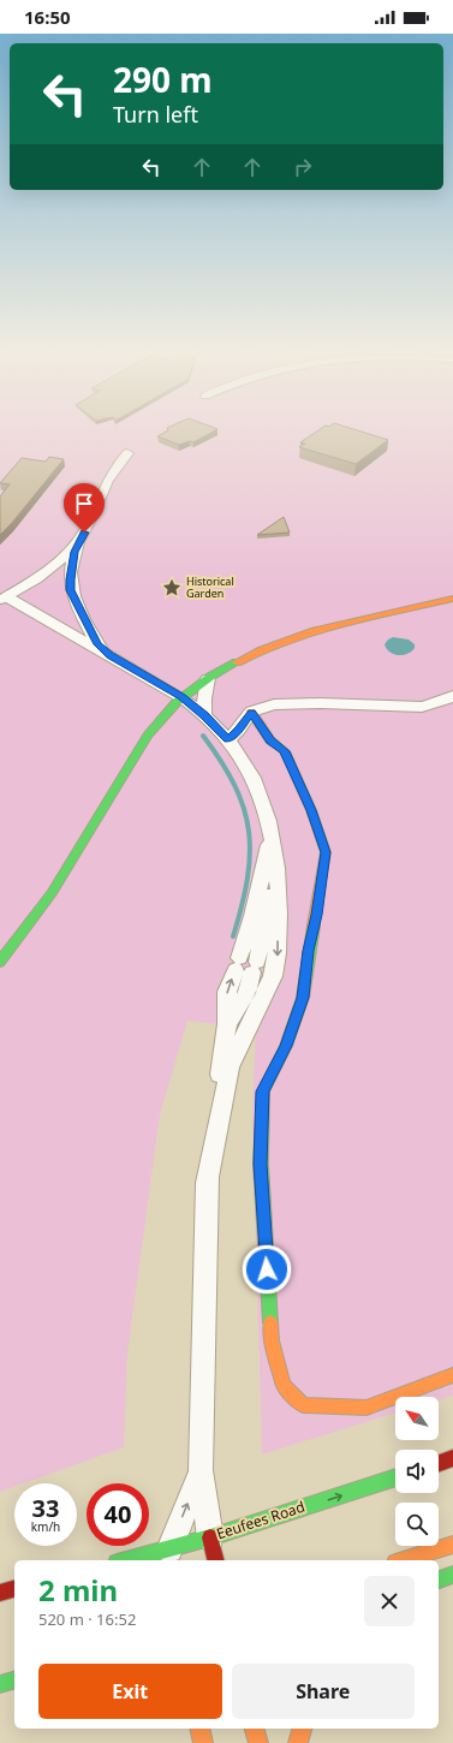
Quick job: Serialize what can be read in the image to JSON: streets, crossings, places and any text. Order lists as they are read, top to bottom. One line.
{"streets":{"street":["Eeufees Road"]},"one_way":["Eeufees Road"],"places":{"place":["Historical Garden"]},"north":"top left","page":{"status":"16:50","turn":["290 m","Turn left"],"speed":"33 km/h","limit":"40","heading":["2 min","520 m · 16:52"],"buttons":["Exit","Share"]}}
